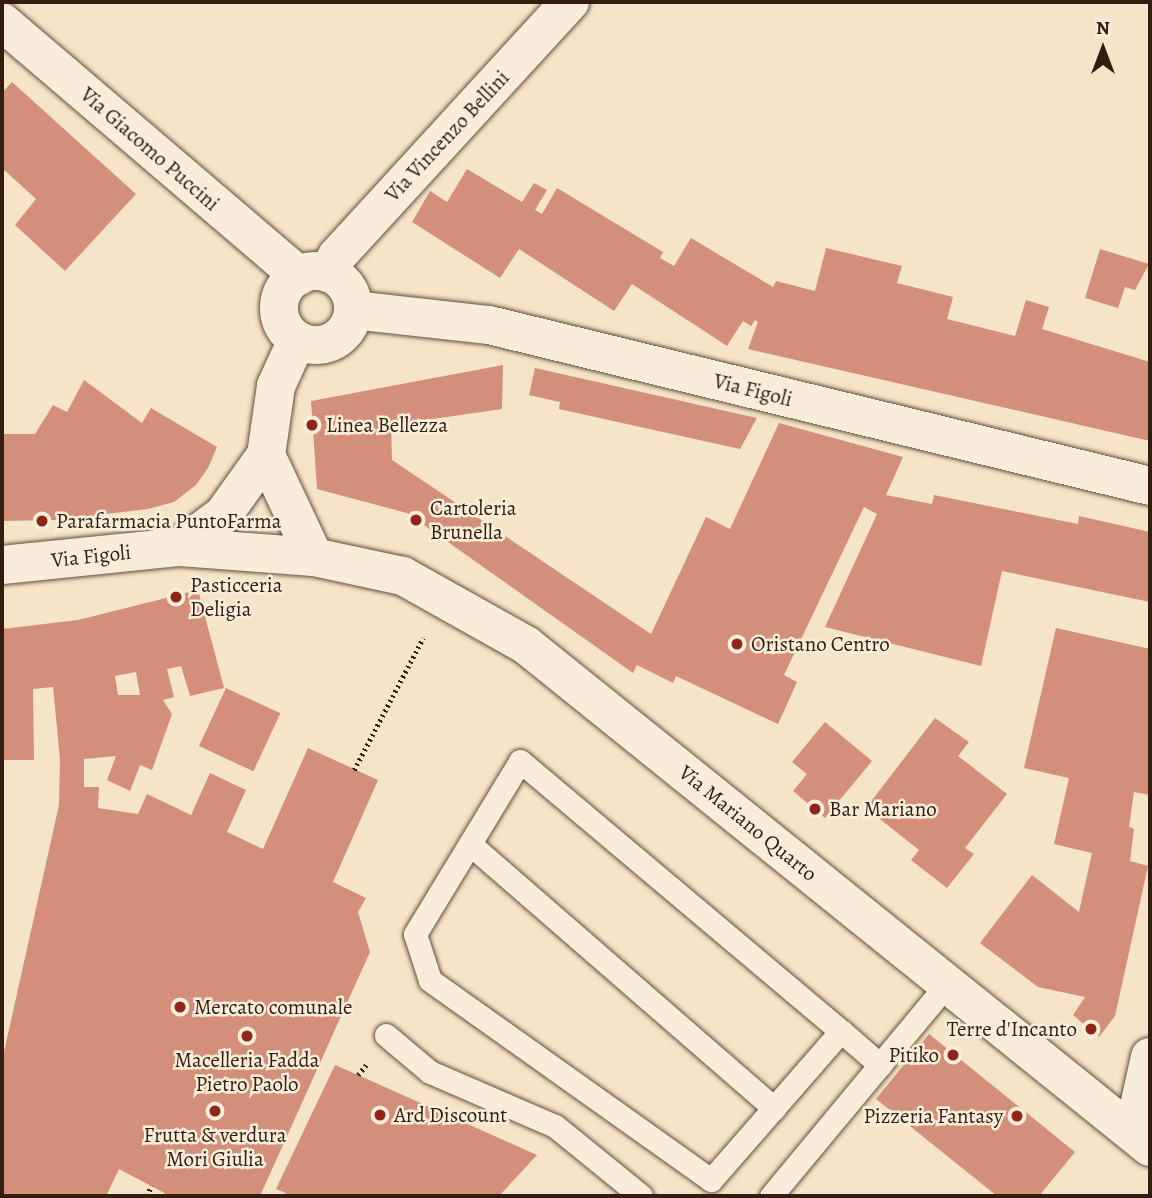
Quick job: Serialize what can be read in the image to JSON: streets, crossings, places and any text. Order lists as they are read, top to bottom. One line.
{"streets":{"street":["Via Vincenzo Bellini","Via Giacomo Puccini","Via Figoli","Via Mariano Quarto"]},"crossings":[["Via Vincenzo Bellini","Via Giacomo Puccini"],["Via Vincenzo Bellini","Via Figoli"],["Via Giacomo Puccini","Via Figoli"],["Via Figoli","Via Mariano Quarto"]],"places":["Linea Bellezza","Cartoleria Brunella","Parafarmacia PuntoFarma","Pasticceria Deligia","Oristano Centro","Bar Mariano","Mercato comunale","Terre d'Incanto","Macelleria Fadda Pietro Paolo","Pitiko","Frutta & verdura Mori Giulia","Ard Discount","Pizzeria Fantasy"],"north":"top"}
